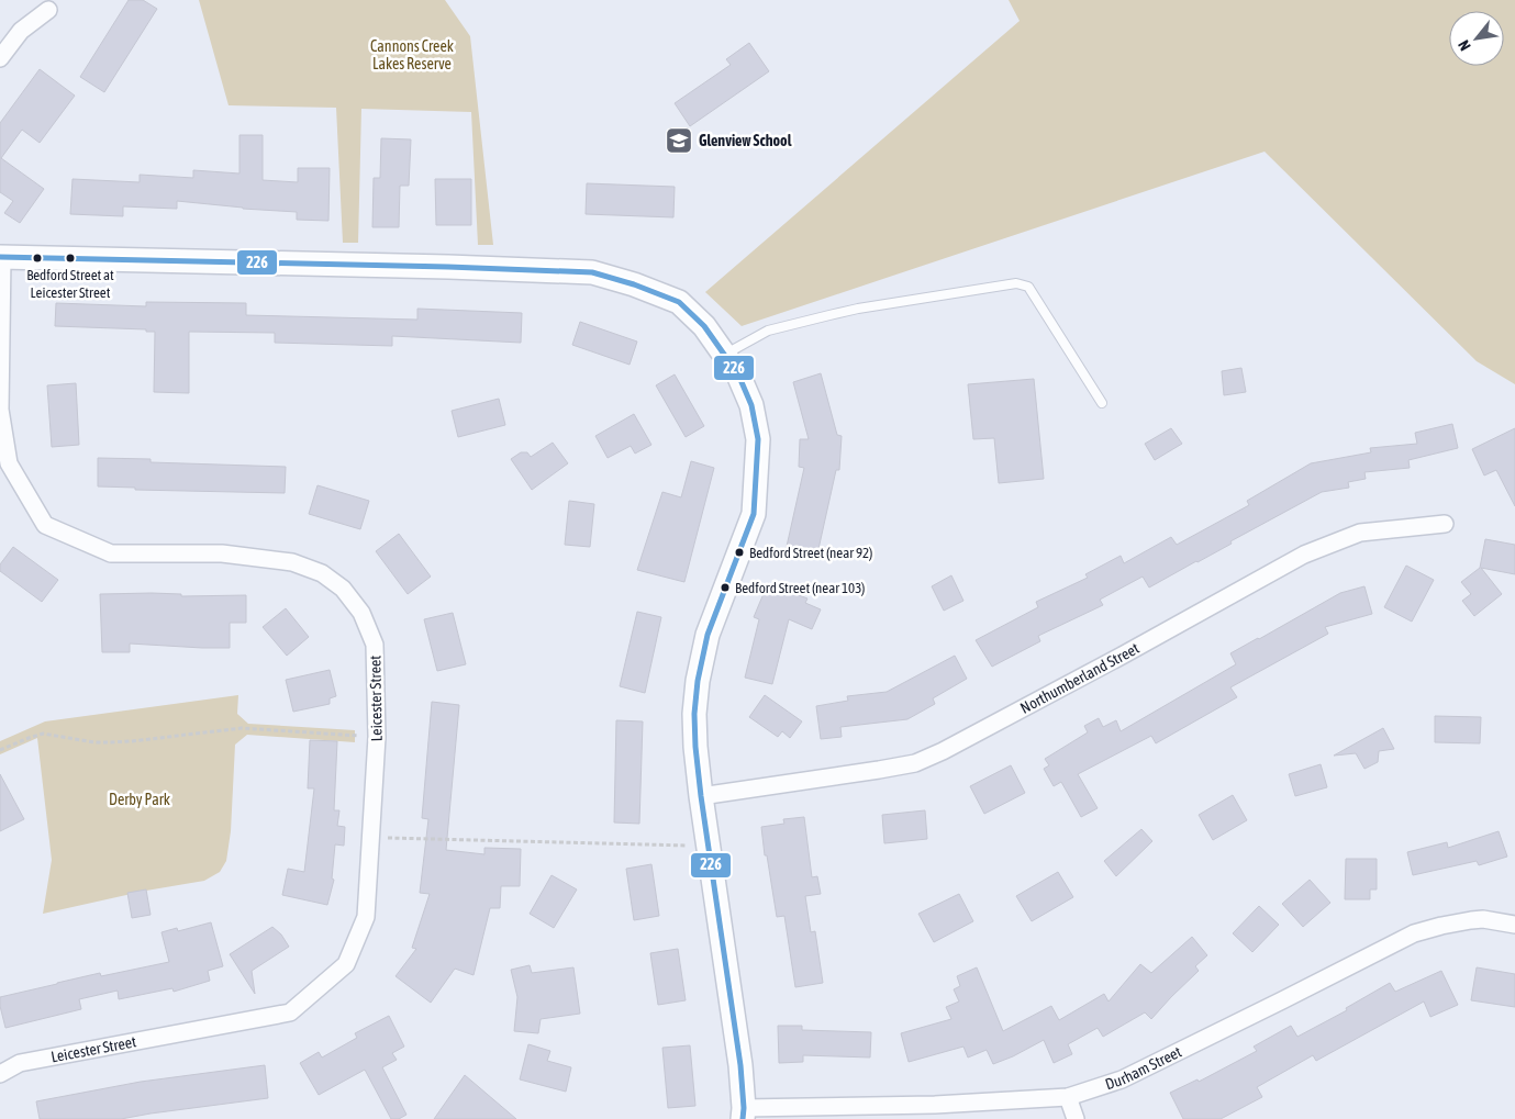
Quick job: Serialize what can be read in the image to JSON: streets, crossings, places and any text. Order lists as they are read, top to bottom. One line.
{"streets":{"street":["Northumberland Street","Leicester Street","Durham Street"]},"parks":["Cannons Creek Lakes Reserve","Derby Park"],"places":{"school or university":["Glenview School"],"other":["Bedford Street at Leicester Street","Bedford Street (near 92)","Bedford Street (near 103)"]},"lines":["transit line 226"],"north":"bottom left"}
